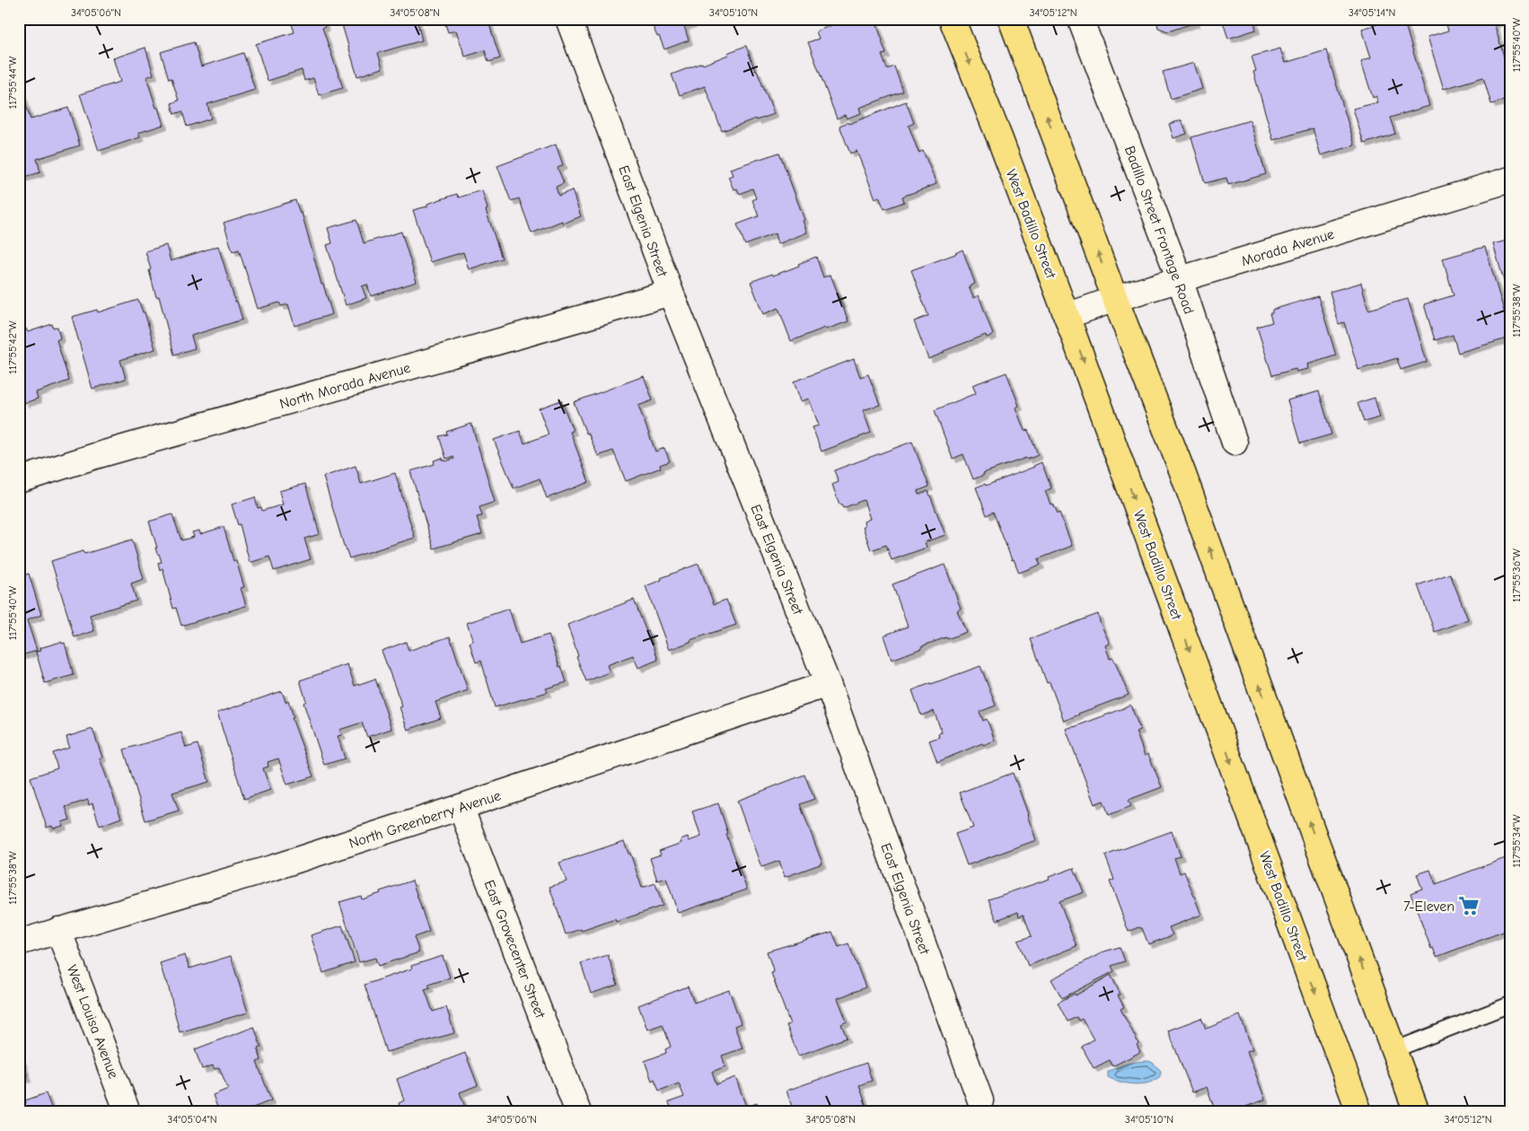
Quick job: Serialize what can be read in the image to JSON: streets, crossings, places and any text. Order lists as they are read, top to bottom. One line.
{"streets":{"main road":["West Badillo Street"],"street":["East Elgenia Street","Badillo Street Frontage Road","Morada Avenue","North Morada Avenue","North Greenberry Avenue","East Grovecenter Street","West Louisa Avenue"]},"crossings":[["East Elgenia Street","North Morada Avenue"],["East Elgenia Street","North Greenberry Avenue"],["West Badillo Street","Morada Avenue"],["Badillo Street Frontage Road","Morada Avenue"],["North Greenberry Avenue","East Grovecenter Street"],["North Greenberry Avenue","West Louisa Avenue"]],"places":{"supermarket":["7-Eleven"]},"coordinates":["34°05'06\"N","34°05'08\"N","34°05'10\"N","34°05'12\"N","34°05'14\"N","117°55'40\"W","117°55'44\"W","117°55'38\"W","117°55'42\"W","117°55'36\"W","117°55'34\"W","34°05'04\"N"]}
